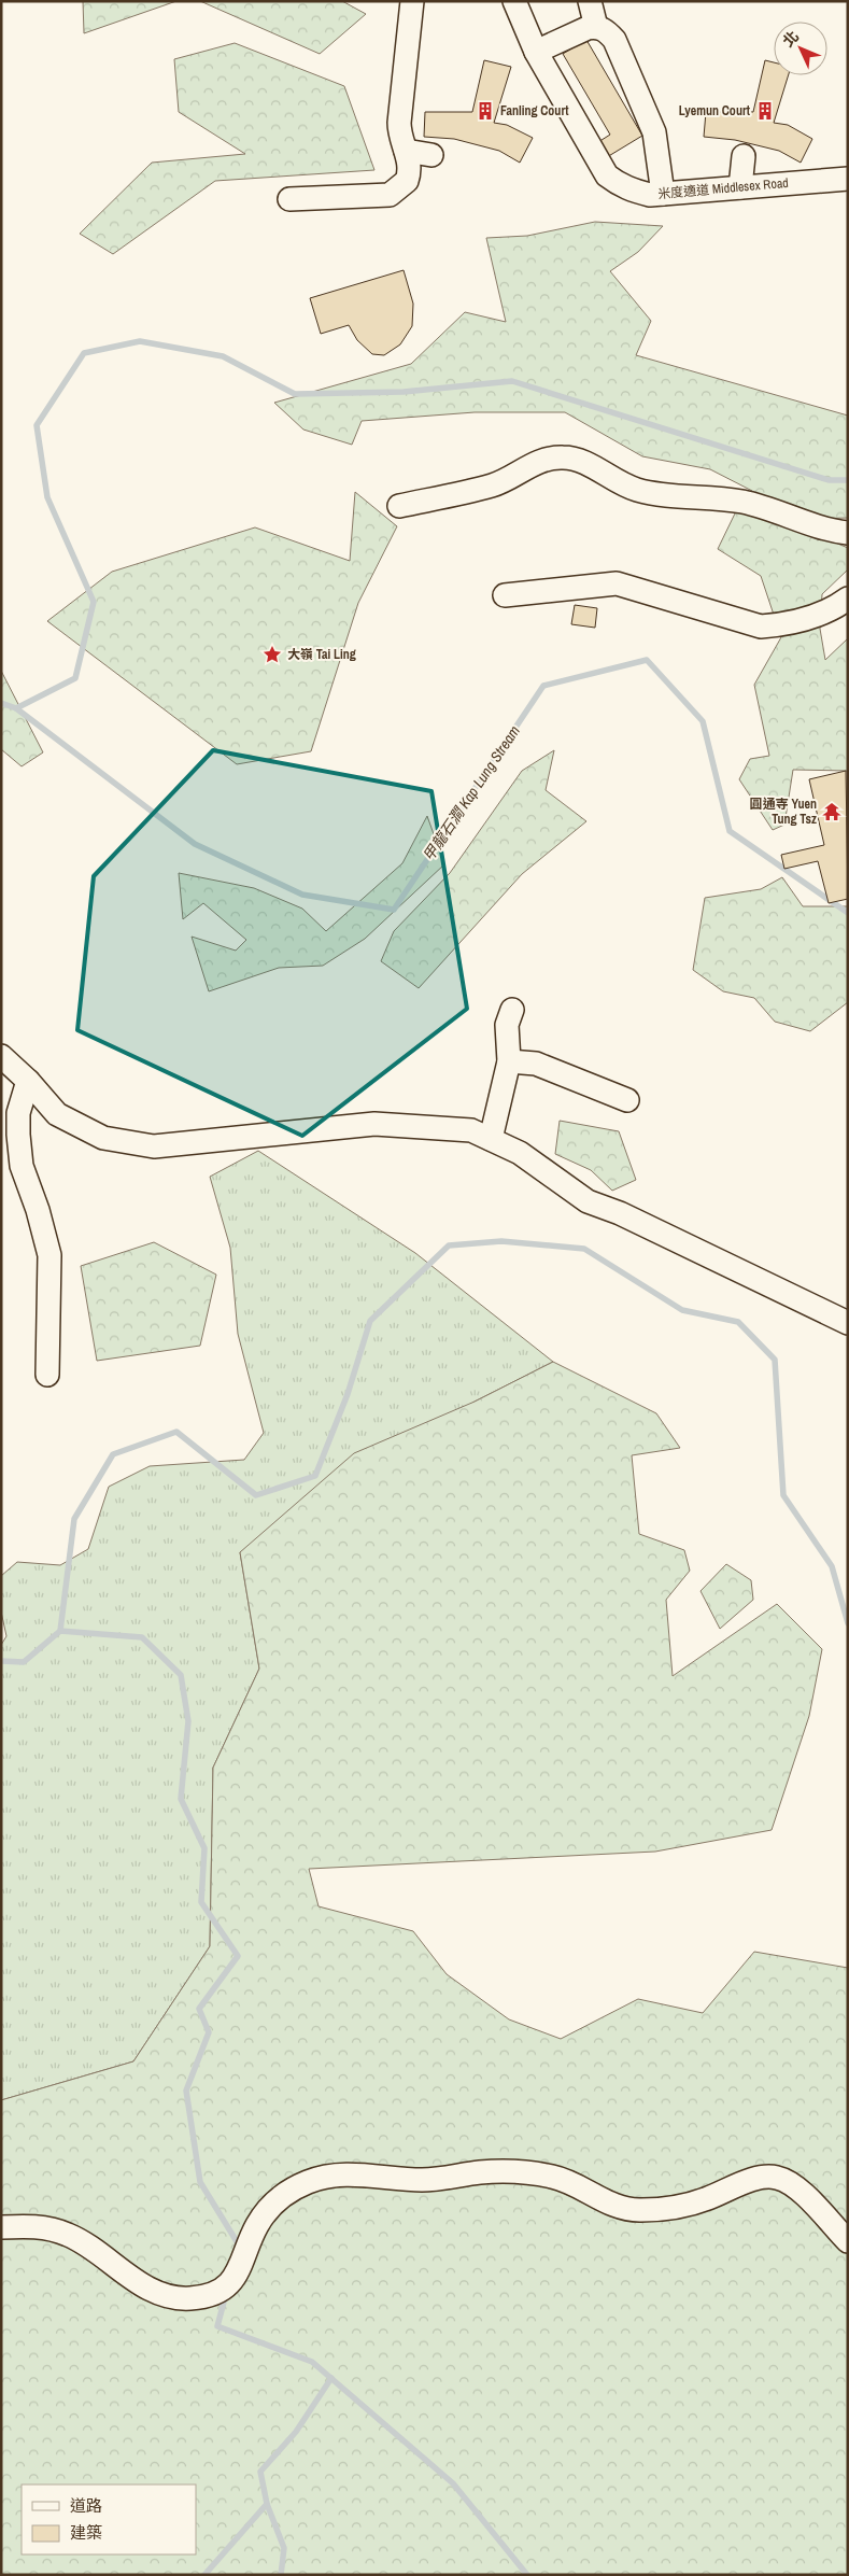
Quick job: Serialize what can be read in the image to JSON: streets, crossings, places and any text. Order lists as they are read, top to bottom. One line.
{"streets":{"street":["米度適道 Middlesex Road"]},"water":["甲龍石澗 Kap Lung Stream"],"places":{"building":["Fanling Court","Lyemun Court"],"place":["大嶺 Tai Ling"],"temple":["圓通寺 Yuen Tung Tsz"]},"legend":["道路","建築"],"north":"top left"}
